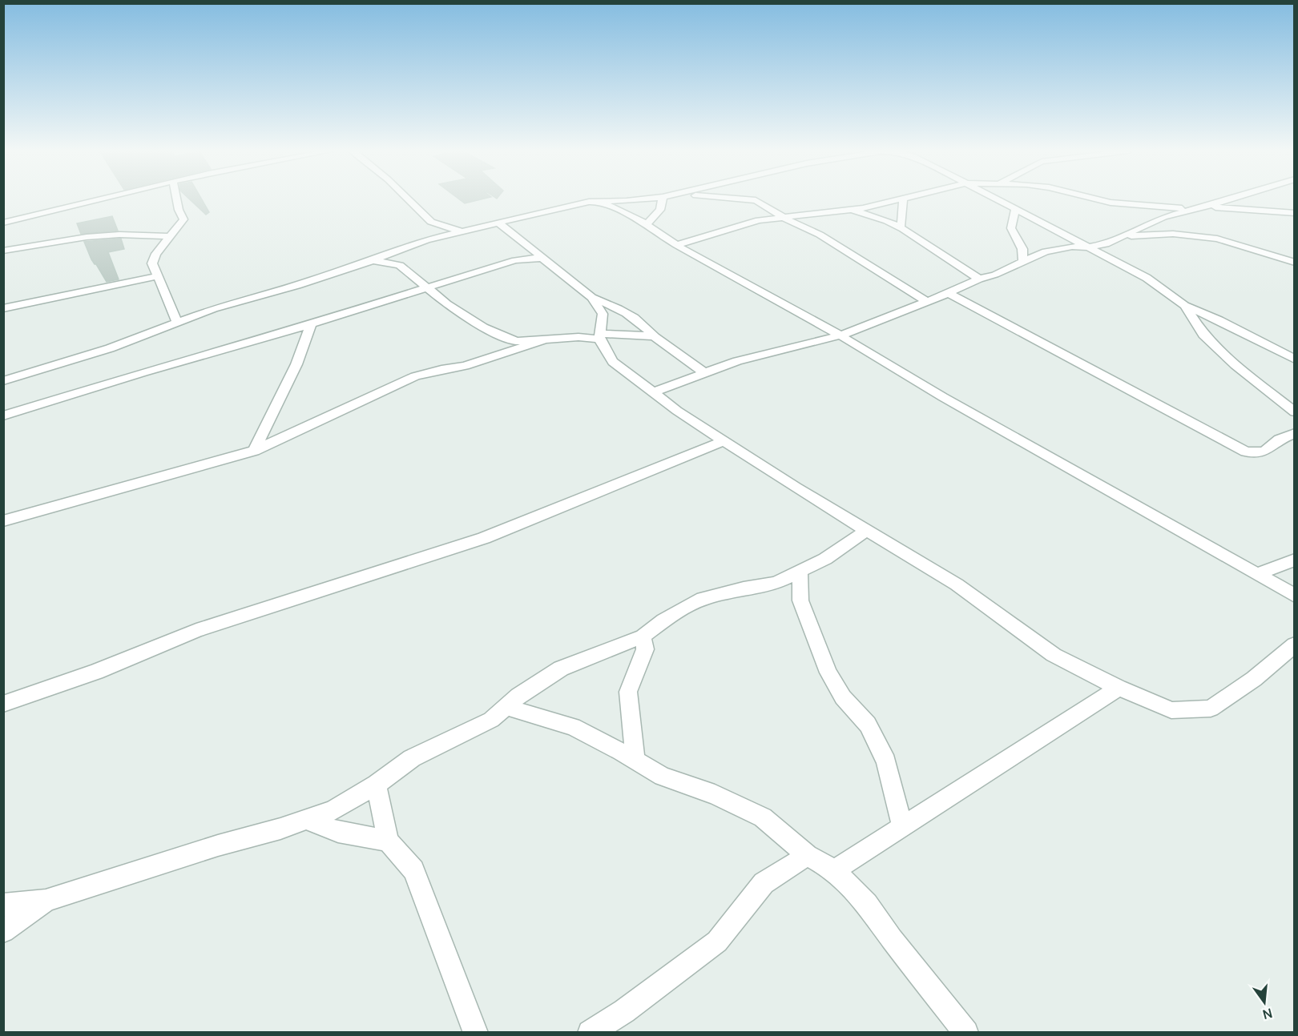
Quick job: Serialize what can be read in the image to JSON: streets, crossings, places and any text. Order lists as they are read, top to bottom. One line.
{"north":"bottom"}
